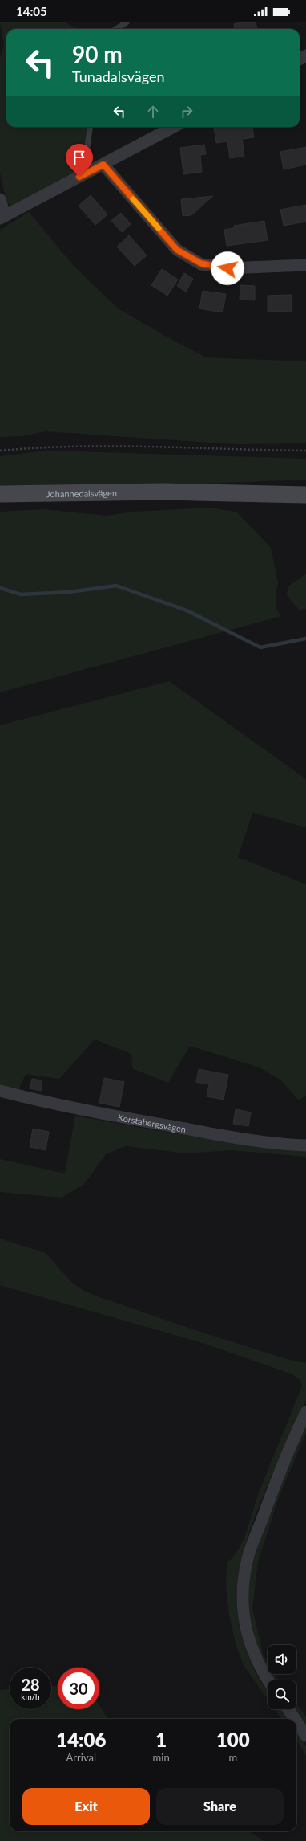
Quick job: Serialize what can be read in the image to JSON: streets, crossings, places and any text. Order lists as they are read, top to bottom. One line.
{"streets":{"main road":["Johannedalsvägen"],"street":["Korstabergsvägen"]},"page":{"status":"14:05","turn":["90 m","Tunadalsvägen"],"speed":"28 km/h","limit":"30","eta":["14:06","Arrival","1","min","100","m"],"buttons":["Exit","Share"]}}
